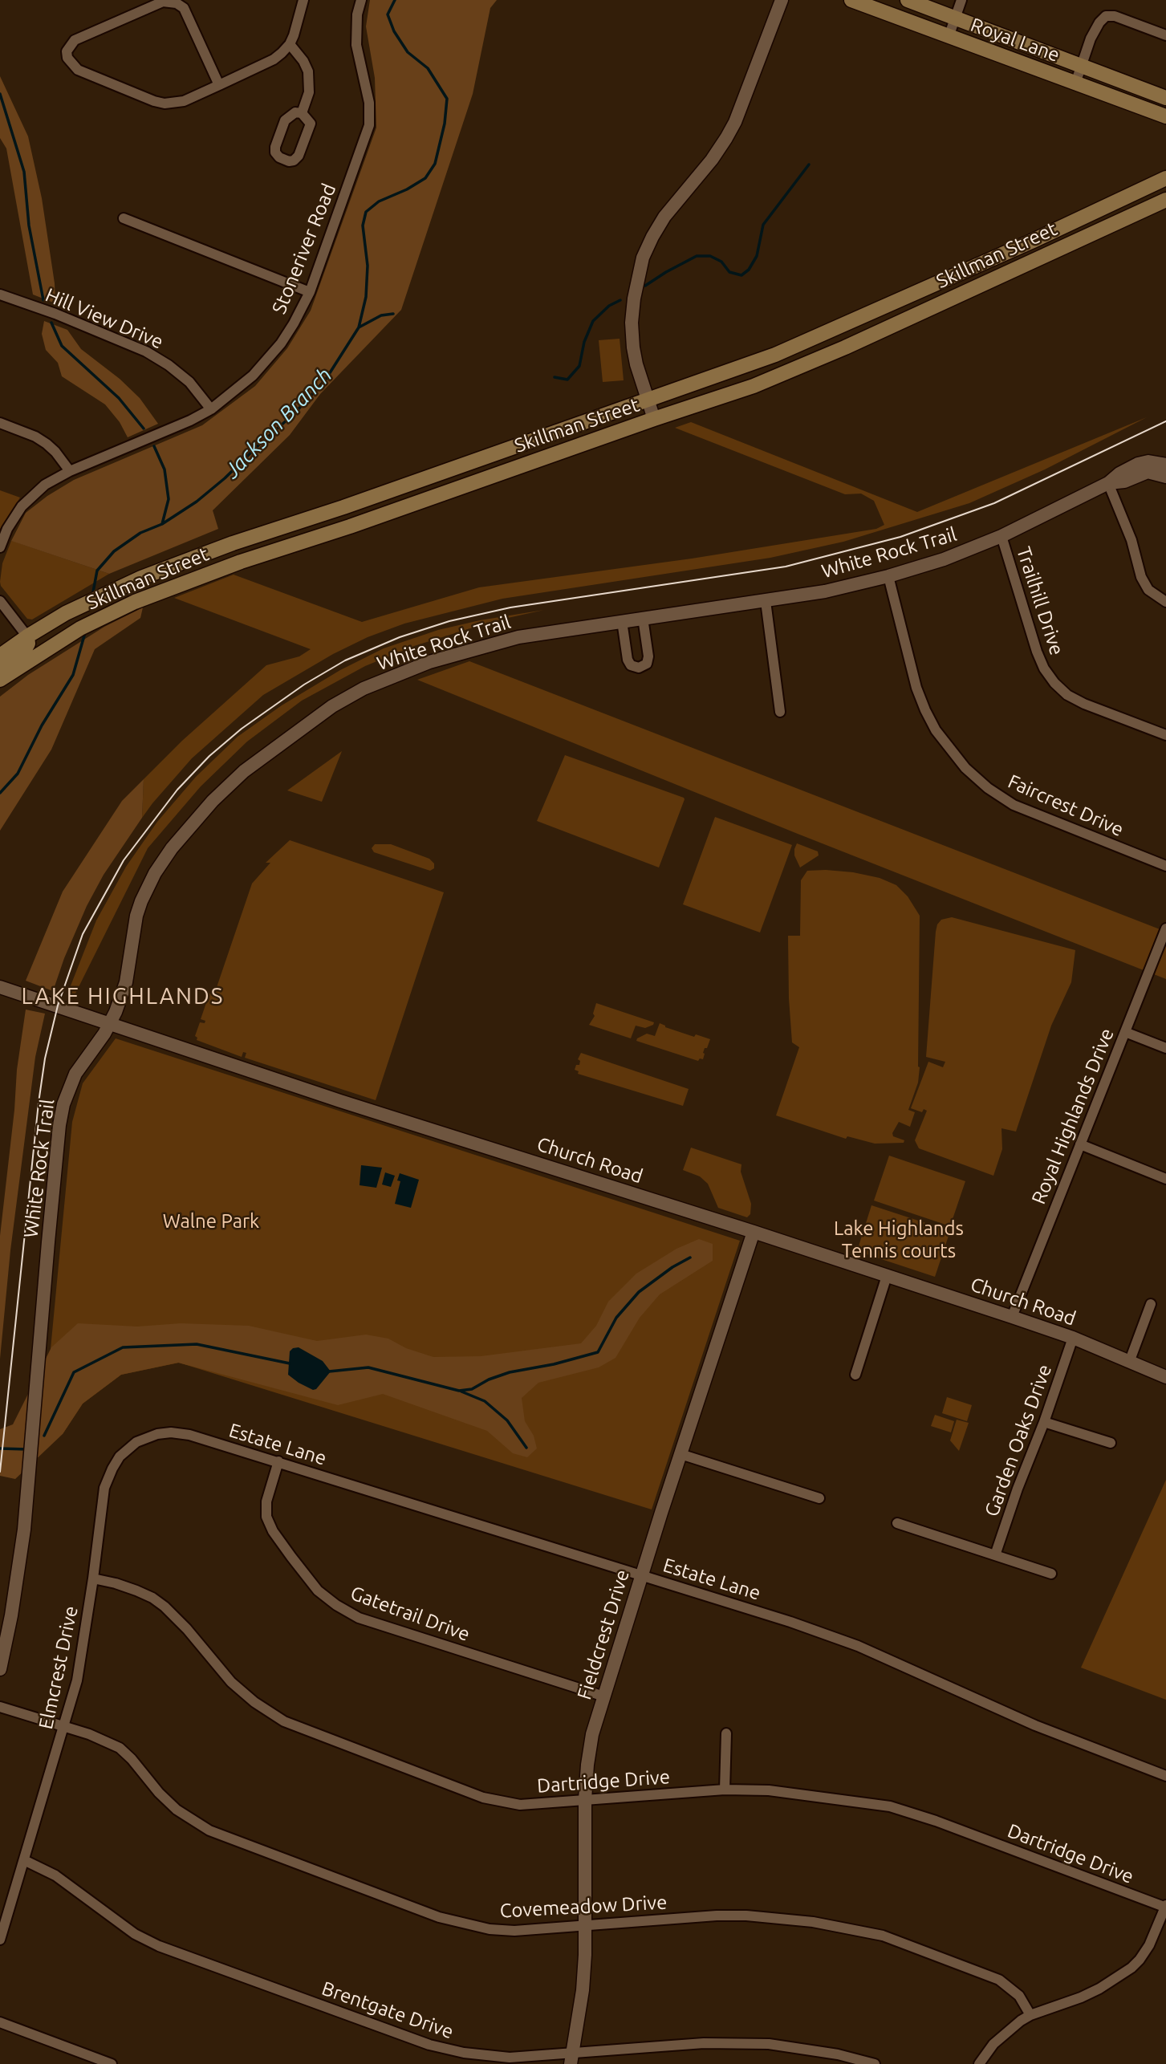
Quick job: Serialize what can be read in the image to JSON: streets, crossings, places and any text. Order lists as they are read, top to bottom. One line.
{"streets":{"main road":["Royal Lane","Skillman Street"],"street":["Stoneriver Road","Hill View Drive","White Rock Trail","Trailhill Drive","Faircrest Drive","Royal Highlands Drive","Church Road","Garden Oaks Drive","Estate Lane","Gatetrail Drive","Fieldcrest Drive","Elmcrest Drive","Dartridge Drive","Covemeadow Drive","Brentgate Drive"]},"crossings":[["Stoneriver Road","Hill View Drive"],["White Rock Trail","Trailhill Drive"],["White Rock Trail","Faircrest Drive"],["White Rock Trail","Church Road"],["Royal Highlands Drive","Church Road"],["Church Road","Garden Oaks Drive"],["Church Road","Fieldcrest Drive"],["Estate Lane","Gatetrail Drive"],["Estate Lane","Fieldcrest Drive"],["Estate Lane","Elmcrest Drive"],["Gatetrail Drive","Fieldcrest Drive"],["Fieldcrest Drive","Dartridge Drive"],["Fieldcrest Drive","Covemeadow Drive"],["Fieldcrest Drive","Brentgate Drive"],["Elmcrest Drive","Dartridge Drive"],["Elmcrest Drive","Covemeadow Drive"],["Elmcrest Drive","Brentgate Drive"]],"districts":["LAKE HIGHLANDS"],"water":["Jackson Branch"],"parks":["Walne Park","Lake Highlands Tennis courts"]}
